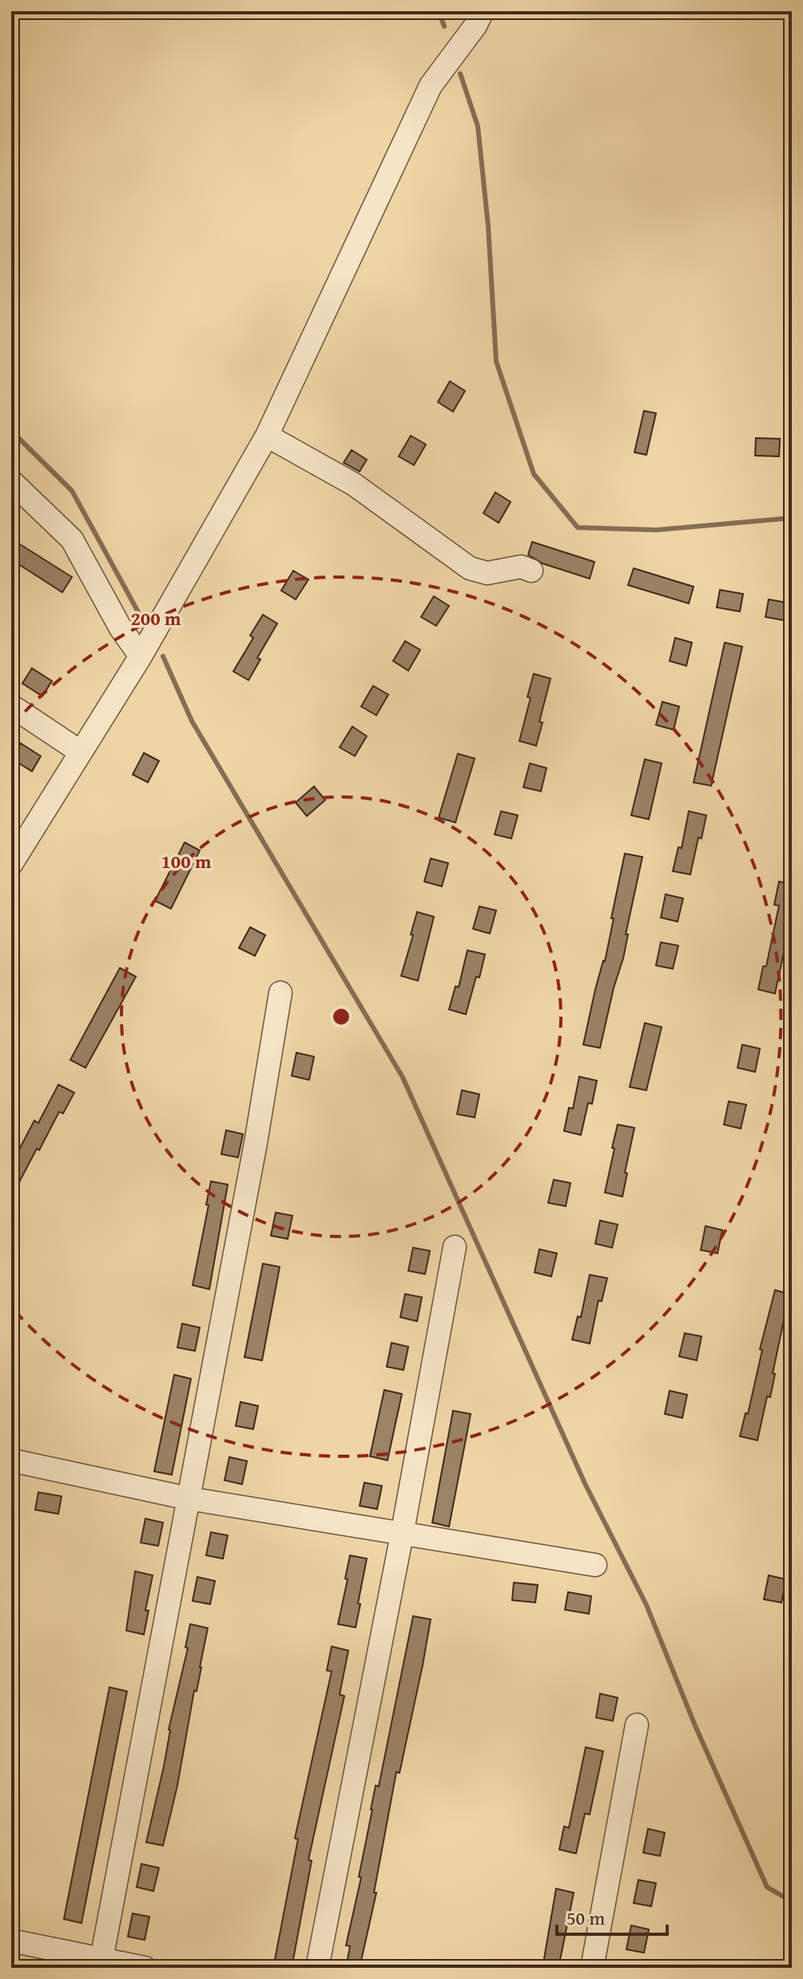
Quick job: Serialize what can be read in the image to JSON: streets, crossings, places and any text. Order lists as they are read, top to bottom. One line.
{"scale_bar":"50 m","rings":["200 m","100 m"]}
